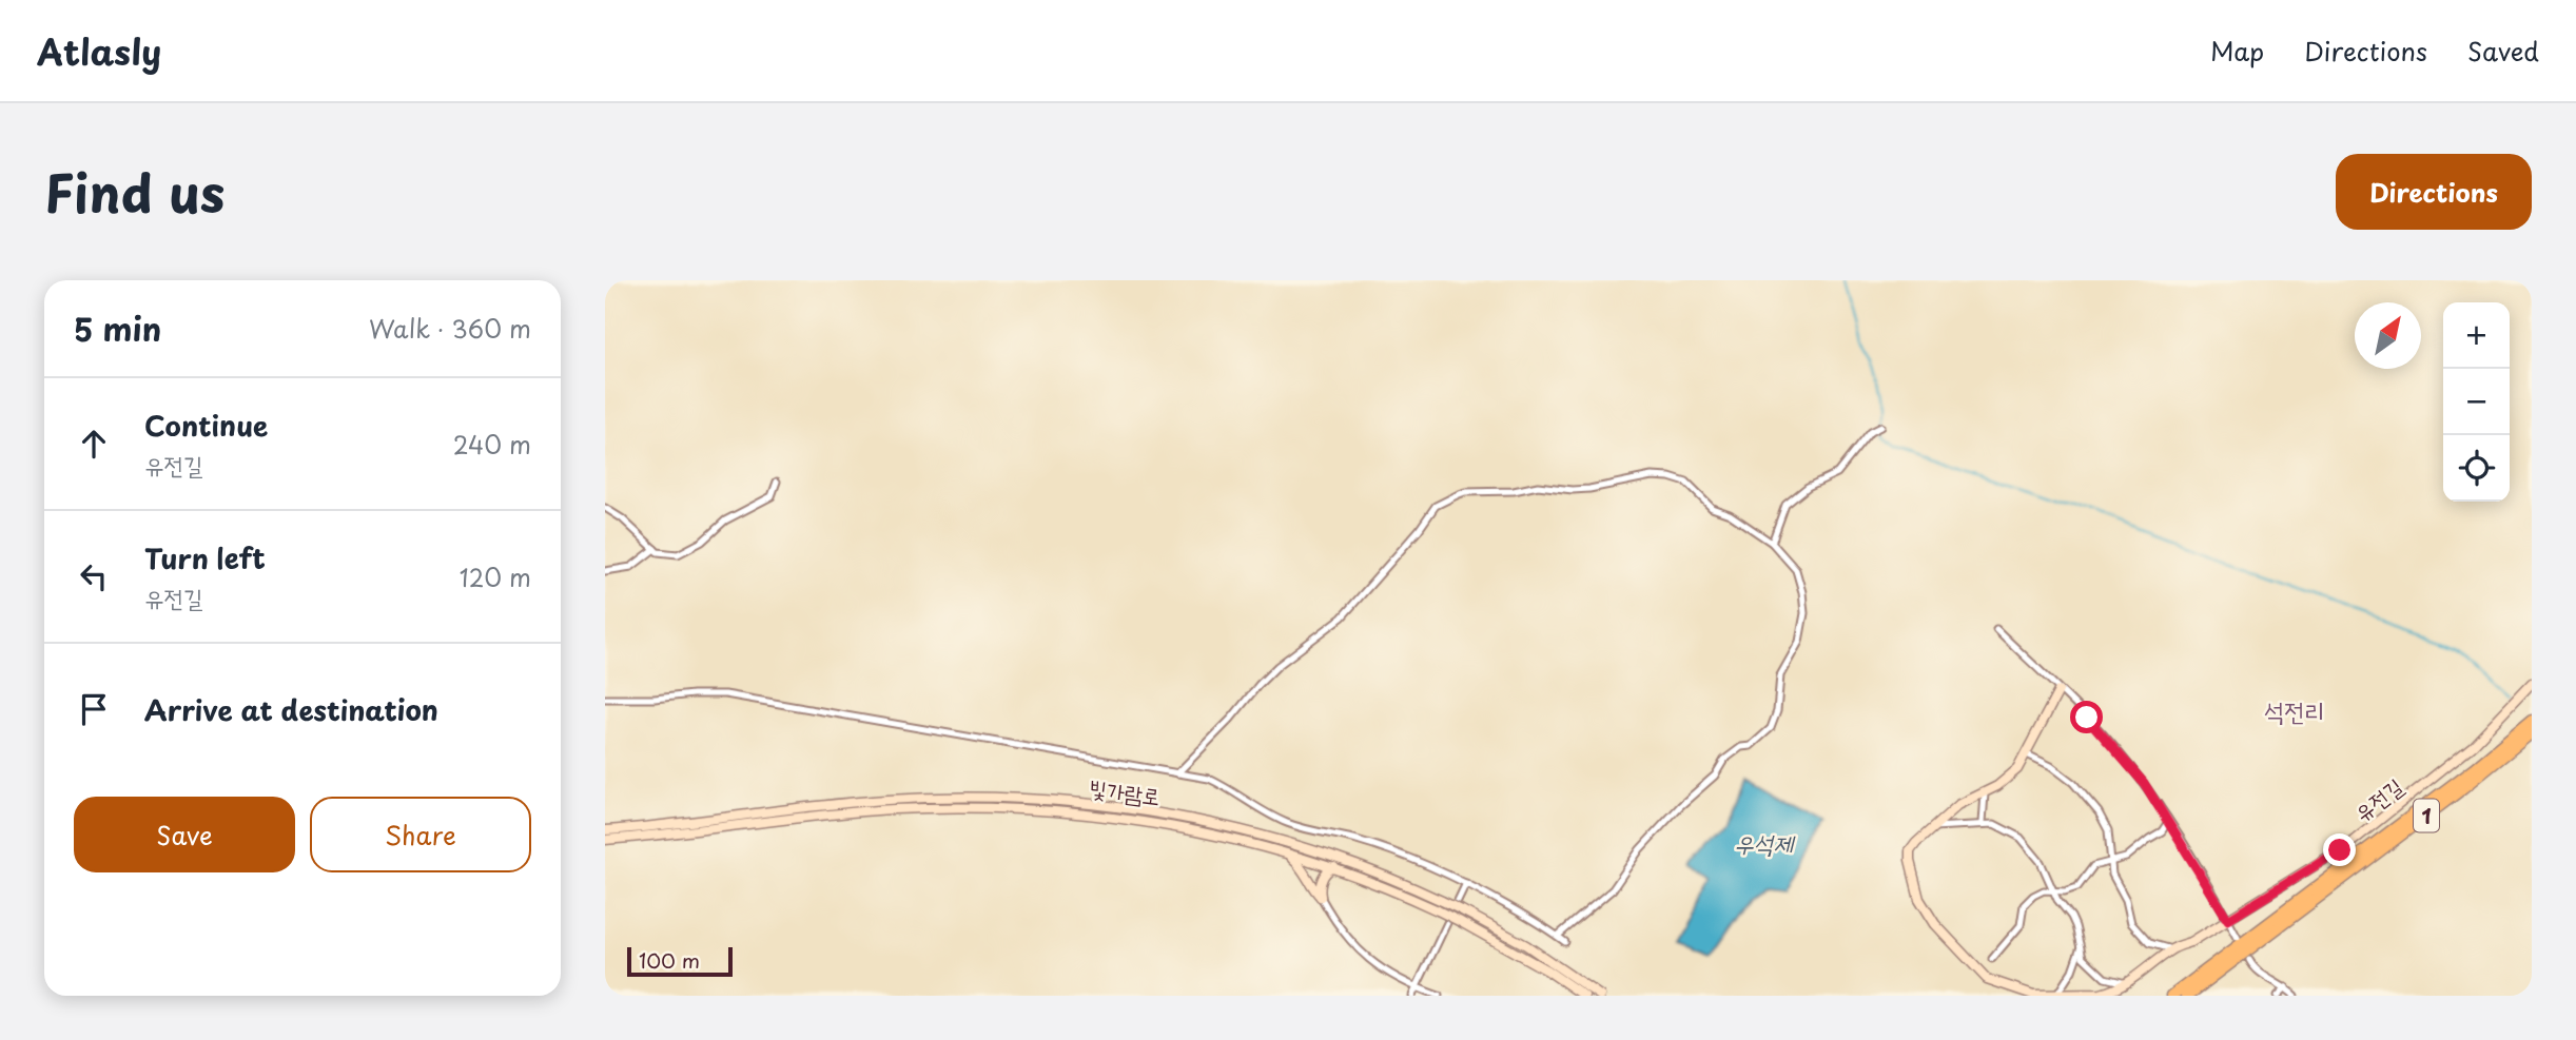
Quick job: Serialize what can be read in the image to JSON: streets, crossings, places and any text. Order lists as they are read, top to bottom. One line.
{"streets":{"highway":["1"],"main road":["빛가람로","유전길"]},"districts":["석전리"],"water":["우석제"],"scale_bar":"100 m","north":"top right","page":{"header":"Atlasly","nav":["Map","Directions","Saved"],"title":"Find us","buttons":["Directions",["Save","Share"]],"heading":["5 min","Walk · 360 m"],"map_buttons":["+","−"],"list":[["Continue","유전길","240 m"],["Turn left","유전길","120 m"],"Arrive at destination"],"scale":"100 m"}}
